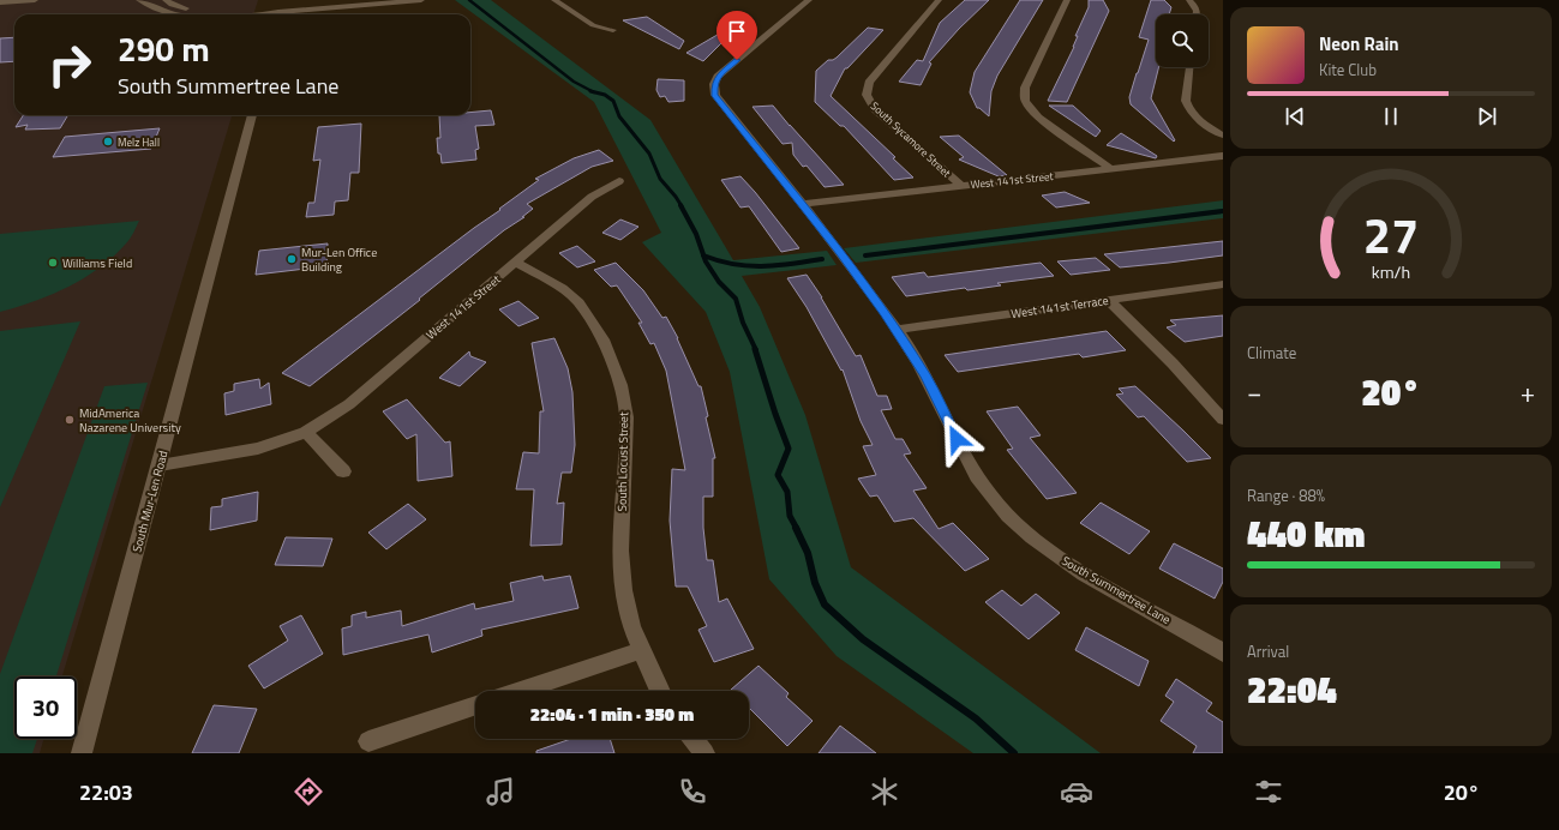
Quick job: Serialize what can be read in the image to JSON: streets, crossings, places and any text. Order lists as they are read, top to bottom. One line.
{"streets":{"street":["South Sycamore Street","West 141st Street","West 141st Terrace","South Locust Street","South Mur-Len Road","South Summertree Lane"]},"crossings":[["South Sycamore Street","West 141st Street"],["West 141st Street","South Locust Street"],["West 141st Street","South Mur-Len Road"],["West 141st Street","South Summertree Lane"],["West 141st Terrace","South Summertree Lane"]],"places":["Melz Hall","Mur-Len Office Building","Williams Field","MidAmerica Nazarene University"],"page":{"turn":["290 m","South Summertree Lane"],"song":["Neon Rain","Kite Club"],"tile":["Climate",["Range · 88%","440 km"],["Arrival","22:04"]],"heat":["−","20°","+"],"limit":"30","trip":"22:04 · 1 min · 350 m","tabs":["22:03","20°"],"gauge":["27","km/h"]}}
